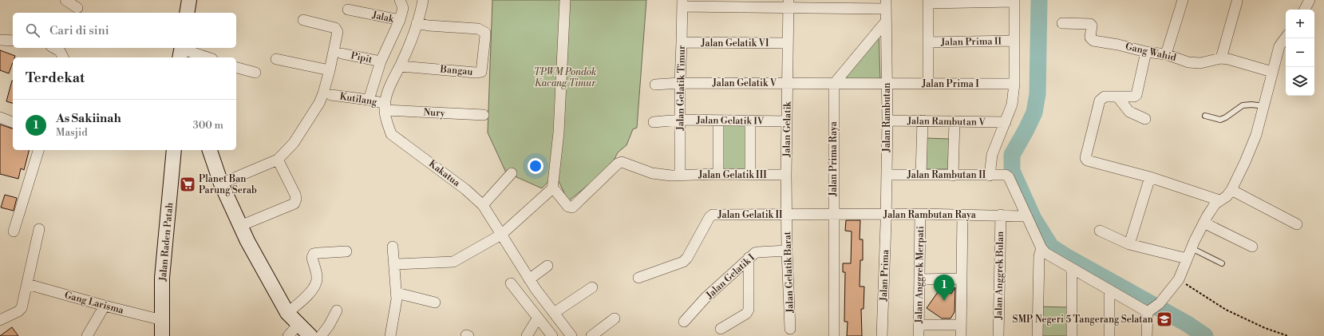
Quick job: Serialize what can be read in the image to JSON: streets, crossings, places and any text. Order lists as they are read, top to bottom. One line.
{"streets":{"street":["Jalak","Jalan Prima II","Jalan Gelatik VI","Gang Wahid","Pipit","Bangau","Jalan Gelatik V","Jalan Prima I","Jalan Gelatik Timur","Kutilang","Nury","Jalan Rambutan","Jalan Gelatik IV","Jalan Rambutan V","Jalan Gelatik","Jalan Prima Raya","Kakatua","Jalan Gelatik III","Jalan Rambutan II","Jalan Gelatik II","Jalan Rambutan Raya","Jalan Raden Patah","Jalan Gelatik Barat","Jalan Anggrek Merpati","Jalan Prima","Jalan Anggrek Bulan","Jalan Gelatik I","Gang Larisma"]},"crossings":[["Jalan Gelatik VI","Jalan Gelatik Timur"],["Jalan Gelatik VI","Jalan Gelatik"],["Bangau","Kakatua"],["Jalan Gelatik V","Jalan Prima I"],["Jalan Gelatik V","Jalan Gelatik Timur"],["Jalan Gelatik V","Jalan Rambutan"],["Jalan Gelatik V","Jalan Gelatik"],["Jalan Gelatik V","Jalan Prima Raya"],["Jalan Prima I","Jalan Rambutan"],["Jalan Gelatik Timur","Jalan Gelatik IV"],["Jalan Gelatik Timur","Jalan Gelatik III"],["Kutilang","Nury"],["Kutilang","Kakatua"],["Nury","Kakatua"],["Jalan Rambutan","Jalan Rambutan V"],["Jalan Rambutan","Jalan Rambutan II"],["Jalan Rambutan","Jalan Rambutan Raya"],["Jalan Rambutan","Jalan Prima"],["Jalan Gelatik IV","Jalan Gelatik"],["Jalan Gelatik","Jalan Gelatik III"],["Jalan Gelatik","Jalan Gelatik II"],["Jalan Gelatik","Jalan Gelatik Barat"],["Jalan Prima Raya","Jalan Gelatik II"],["Jalan Prima Raya","Jalan Rambutan Raya"],["Jalan Rambutan II","Jalan Rambutan Raya"],["Jalan Gelatik II","Jalan Rambutan Raya"],["Jalan Gelatik II","Jalan Gelatik Barat"],["Jalan Rambutan Raya","Jalan Anggrek Merpati"],["Jalan Rambutan Raya","Jalan Prima"],["Jalan Rambutan Raya","Jalan Anggrek Bulan"],["Jalan Raden Patah","Gang Larisma"],["Jalan Gelatik Barat","Jalan Gelatik I"]],"parks":["TPWM Pondok Kacang Timur"],"places":{"supermarket":["Planet Ban Parung Serab"],"school or university":["SMP Negeri 5 Tangerang Selatan"]},"page":{"map_buttons":["+","−"],"search":"Cari di sini","heading":"Terdekat","list":[{"mark":"1","name":"As Sakiinah","note":"Masjid","value":"300 m"}],"pins":"1"}}
